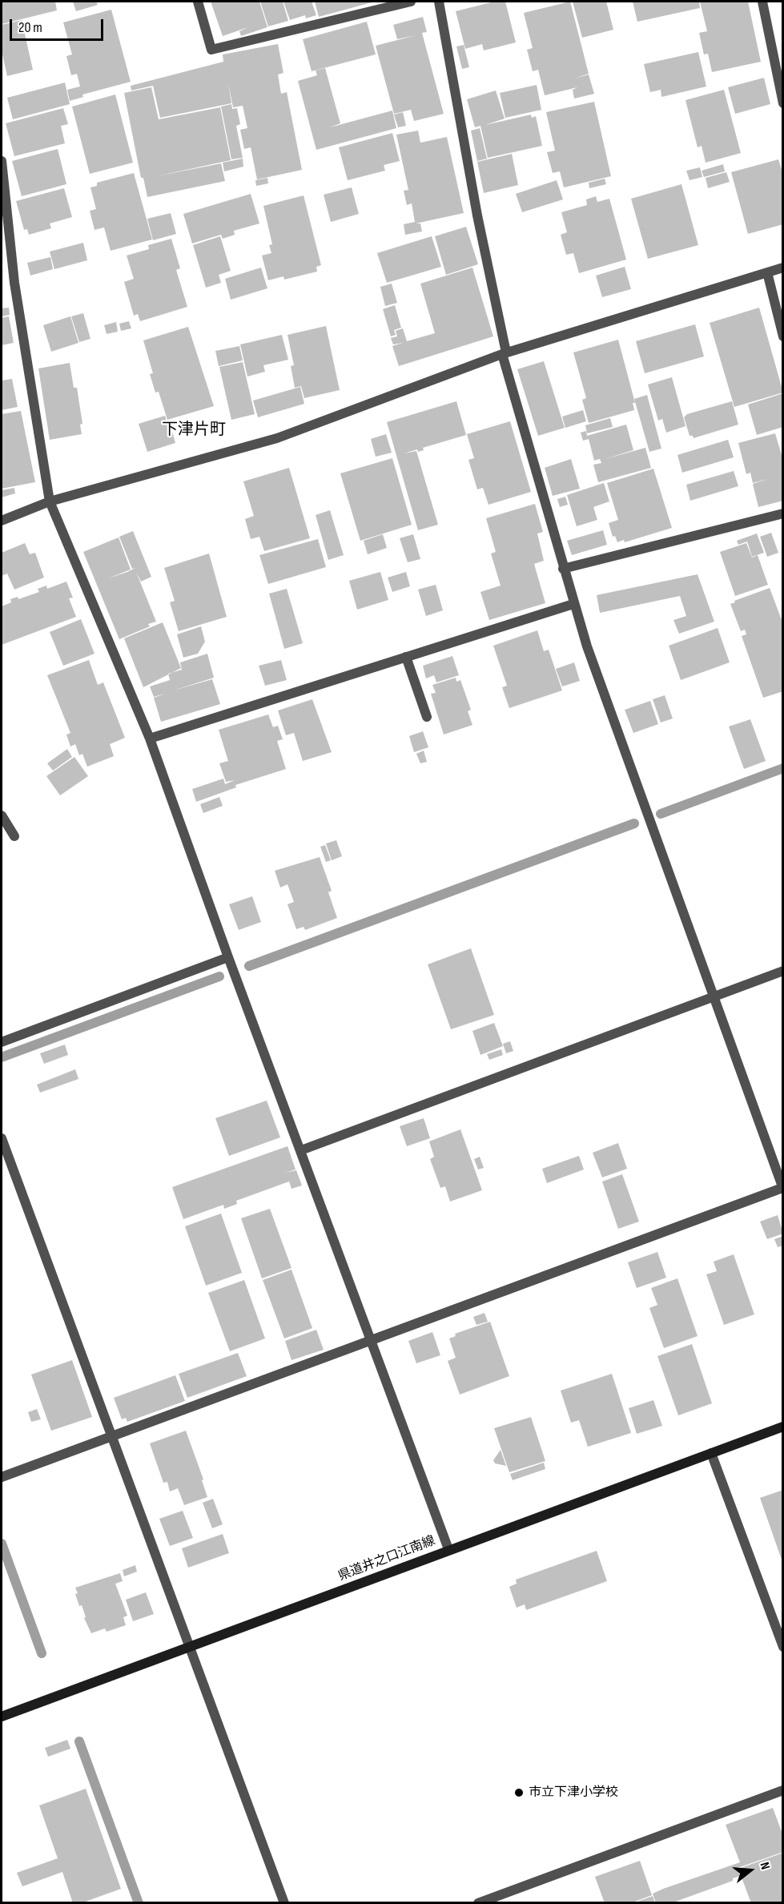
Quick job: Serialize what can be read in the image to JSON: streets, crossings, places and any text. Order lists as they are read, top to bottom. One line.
{"streets":{"main road":["県道井之口江南線"]},"districts":["下津片町"],"places":["市立下津小学校"],"scale_bar":"20 m","north":"right"}
